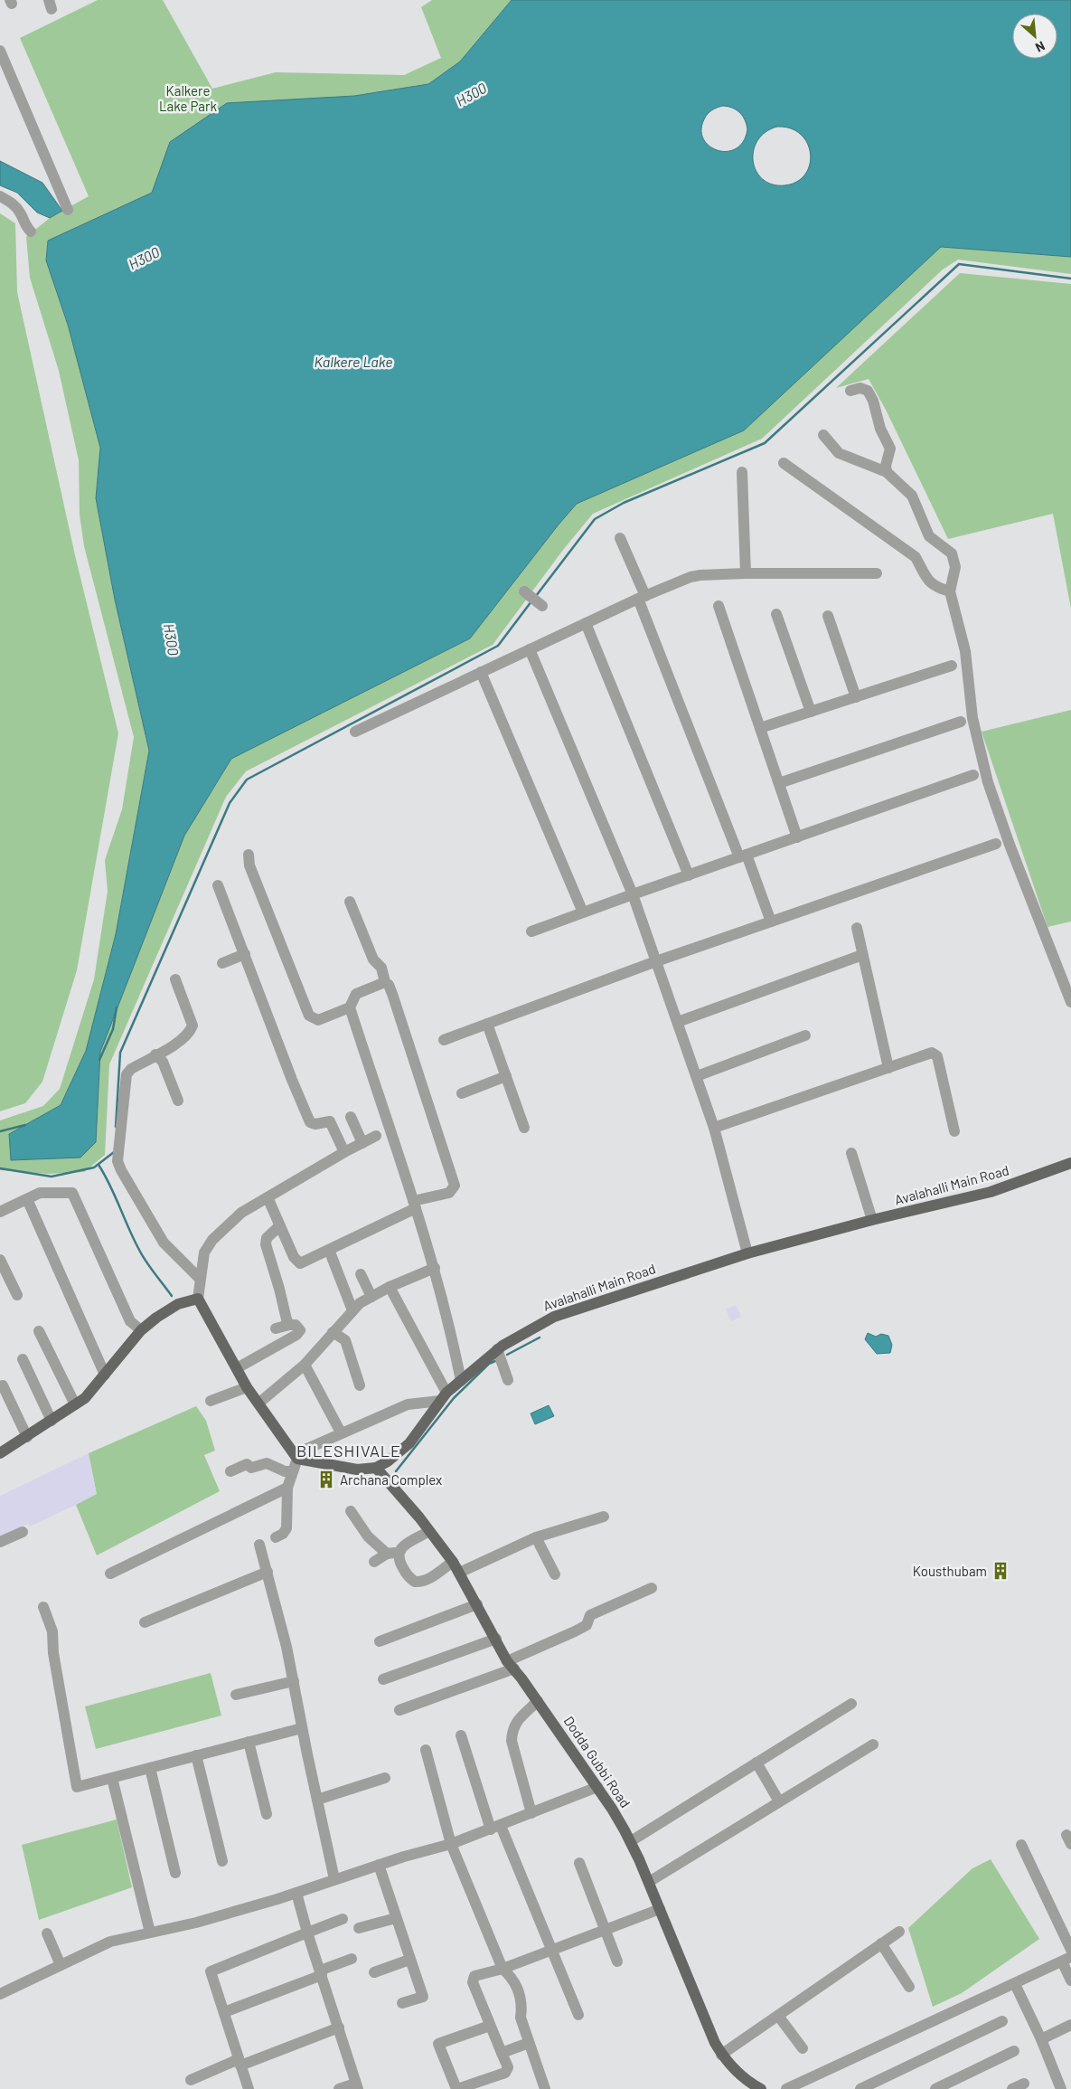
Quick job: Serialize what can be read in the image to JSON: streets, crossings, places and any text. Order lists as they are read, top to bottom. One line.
{"streets":{"main road":["Avalahalli Main Road","Dodda Gubbi Road"]},"crossings":[["Avalahalli Main Road","Dodda Gubbi Road"]],"districts":["BILESHIVALE"],"water":["H300","Kalkere Lake"],"parks":["Kalkere Lake Park"],"places":{"building":["Archana Complex","Kousthubam"]},"north":"bottom right"}
